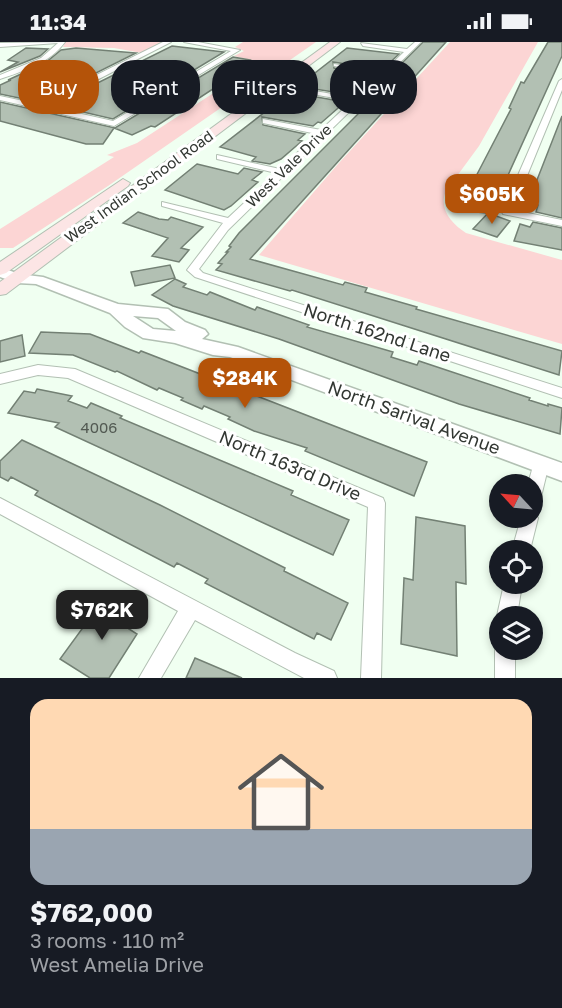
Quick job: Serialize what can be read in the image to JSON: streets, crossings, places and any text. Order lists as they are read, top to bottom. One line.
{"streets":{"main road":["West Indian School Road"],"street":["West Vale Drive","North 162nd Lane","North Sarival Avenue","North 163rd Drive"]},"crossings":[["West Vale Drive","North 162nd Lane"],["West Indian School Road","North Sarival Avenue"]],"house_numbers":["4006"],"north":"top left","page":{"status":"11:34","chip":["Buy","Rent","Filters","New"],"price":["$605K","$284K","$762K"],"list":[{"name":"$762,000","note":"3 rooms · 110 m² · West Amelia Drive"}]}}
